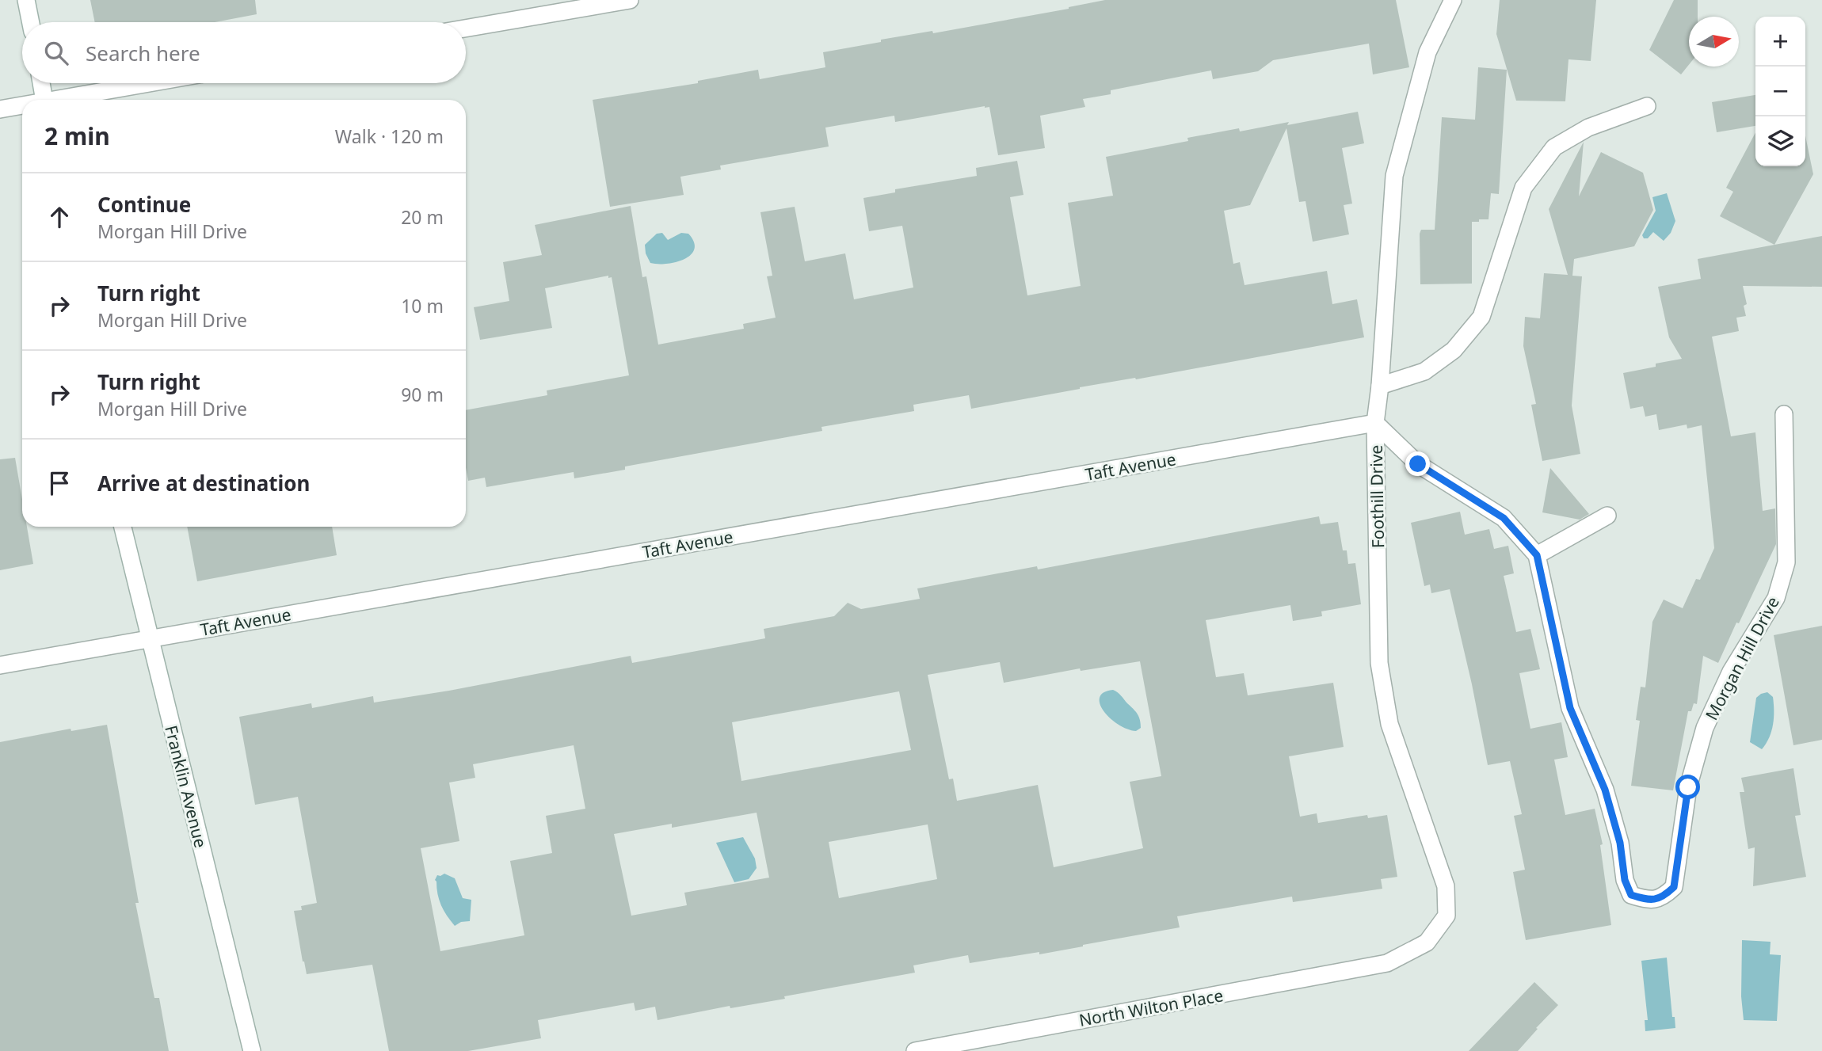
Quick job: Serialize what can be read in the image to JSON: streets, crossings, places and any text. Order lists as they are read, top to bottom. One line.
{"streets":{"street":["Taft Avenue","Foothill Drive","Morgan Hill Drive","Franklin Avenue","North Wilton Place"]},"crossings":[["Taft Avenue","Foothill Drive"],["Taft Avenue","Morgan Hill Drive"],["Taft Avenue","Franklin Avenue"],["Foothill Drive","Morgan Hill Drive"],["Foothill Drive","North Wilton Place"]],"north":"right","page":{"map_buttons":["+","−"],"search":"Search here","heading":["2 min","Walk · 120 m"],"list":[["Continue","Morgan Hill Drive","20 m"],["Turn right","Morgan Hill Drive","10 m"],["Turn right","Morgan Hill Drive","90 m"],"Arrive at destination"]}}
